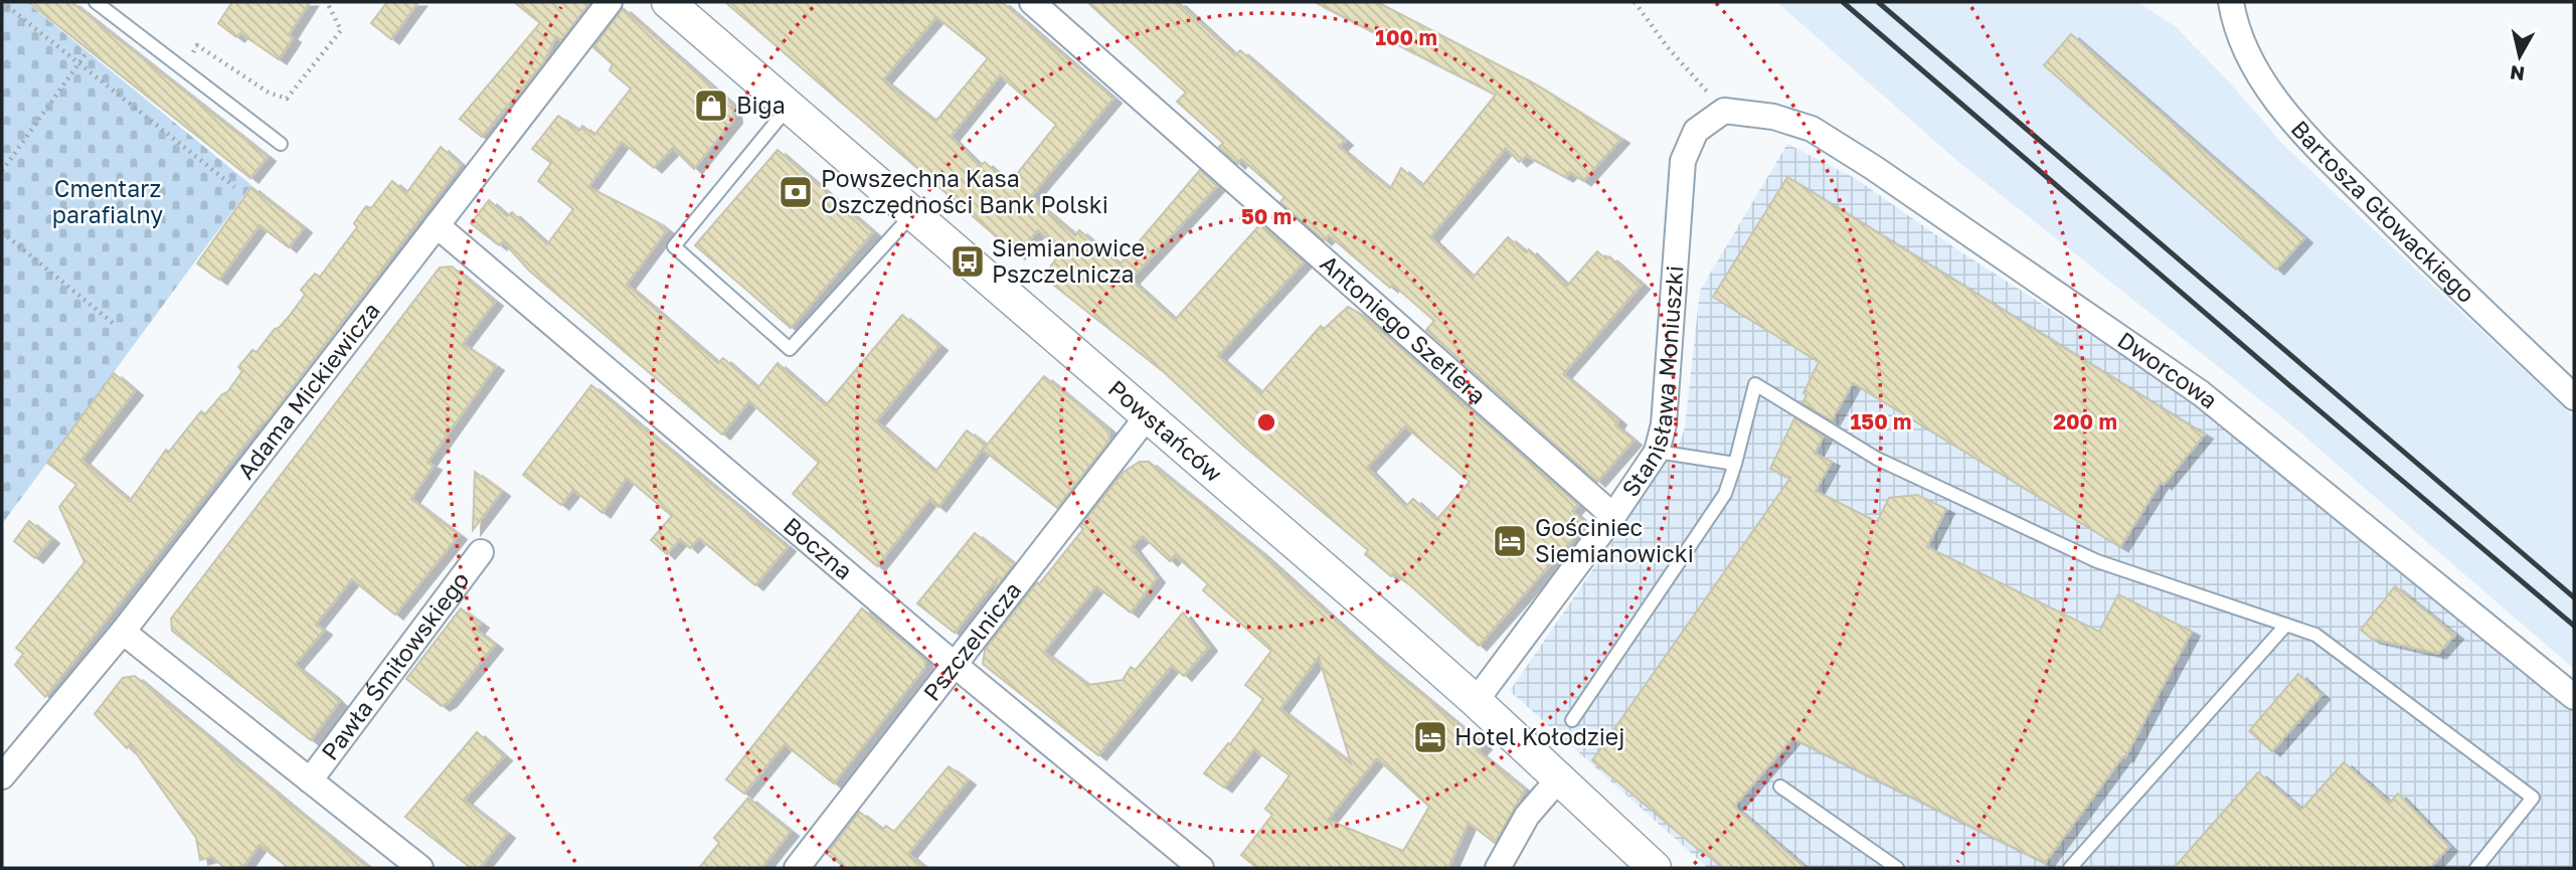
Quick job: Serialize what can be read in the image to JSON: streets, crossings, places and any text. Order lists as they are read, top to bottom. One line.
{"streets":{"street":["Bartosza Głowackiego","Antoniego Szeflera","Dworcowa","Stanisława Moniuszki","Adama Mickiewicza","Powstańców","Boczna","Pszczelnicza","Pawła Śmiłowskiego"]},"crossings":[["Antoniego Szeflera","Stanisława Moniuszki"],["Dworcowa","Stanisława Moniuszki"],["Stanisława Moniuszki","Powstańców"],["Adama Mickiewicza","Boczna"],["Adama Mickiewicza","Pawła Śmiłowskiego"],["Powstańców","Pszczelnicza"],["Boczna","Pszczelnicza"]],"parks":["Cmentarz parafialny"],"places":{"shop":["Biga"],"bank":["Powszechna Kasa Oszczędności Bank Polski"],"bus stop":["Siemianowice Pszczelnicza"],"hotel":["Gościniec Siemianowicki","Hotel Kołodziej"]},"north":"bottom","rings":["100 m","50 m","150 m","200 m"]}
